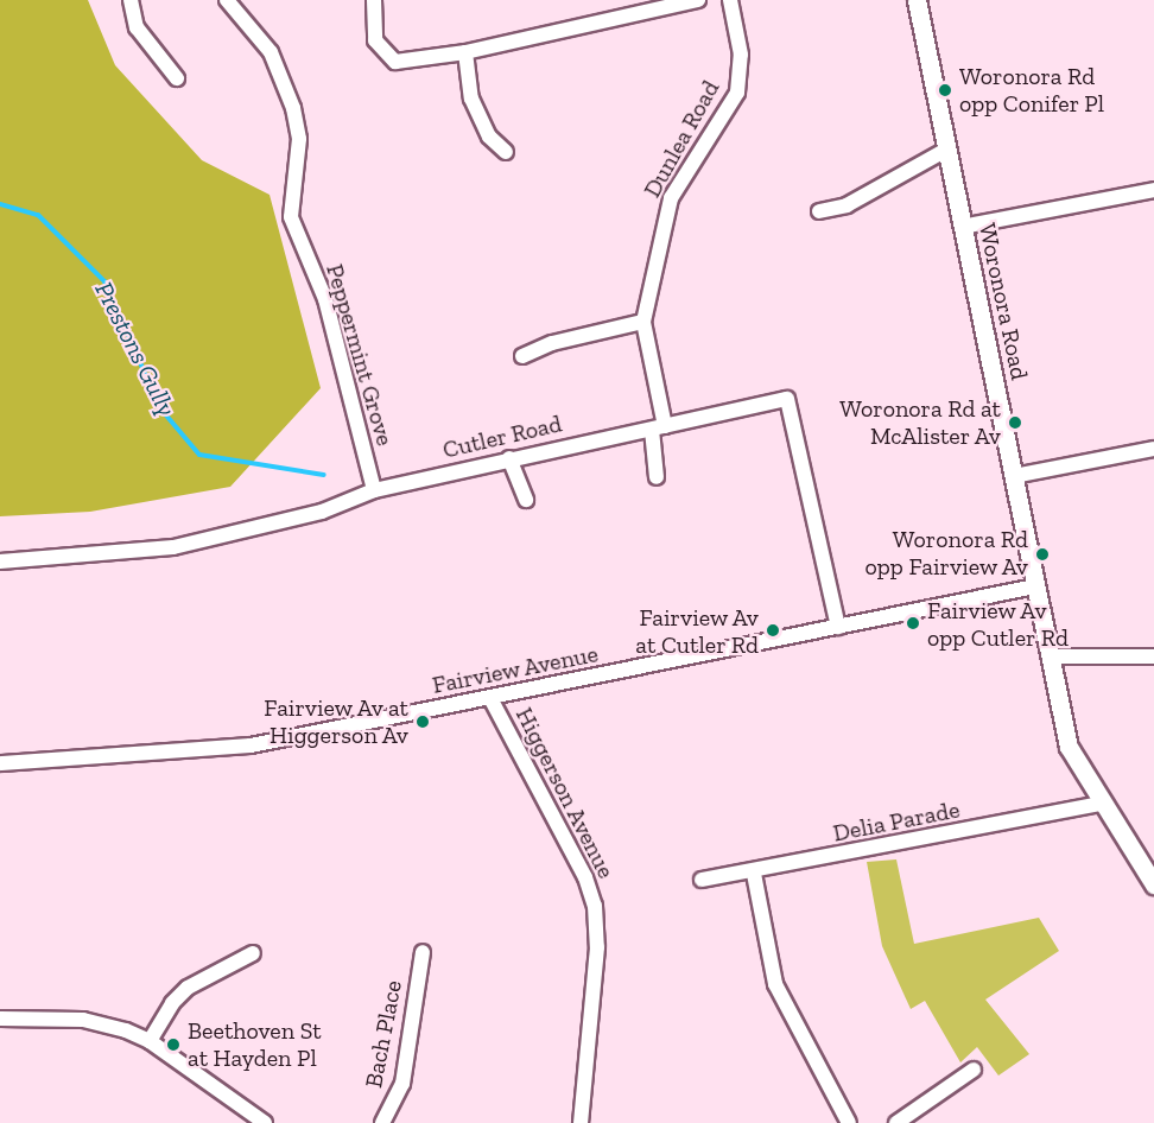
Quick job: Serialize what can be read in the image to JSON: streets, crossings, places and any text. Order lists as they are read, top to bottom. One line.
{"streets":{"street":["Dunlea Road","Woronora Road","Peppermint Grove","Cutler Road","Fairview Avenue","Higgerson Avenue","Delia Parade","Bach Place"]},"crossings":[["Dunlea Road","Cutler Road"],["Woronora Road","Fairview Avenue"],["Woronora Road","Delia Parade"],["Peppermint Grove","Cutler Road"],["Cutler Road","Fairview Avenue"],["Fairview Avenue","Higgerson Avenue"]],"water":["Prestons Gully"],"places":["Woronora Rd opp Conifer Pl","Woronora Rd at McAlister Av","Woronora Rd opp Fairview Av","Fairview Av opp Cutler Rd","Fairview Av at Cutler Rd","Fairview Av at Higgerson Av","Beethoven St at Hayden Pl"]}
